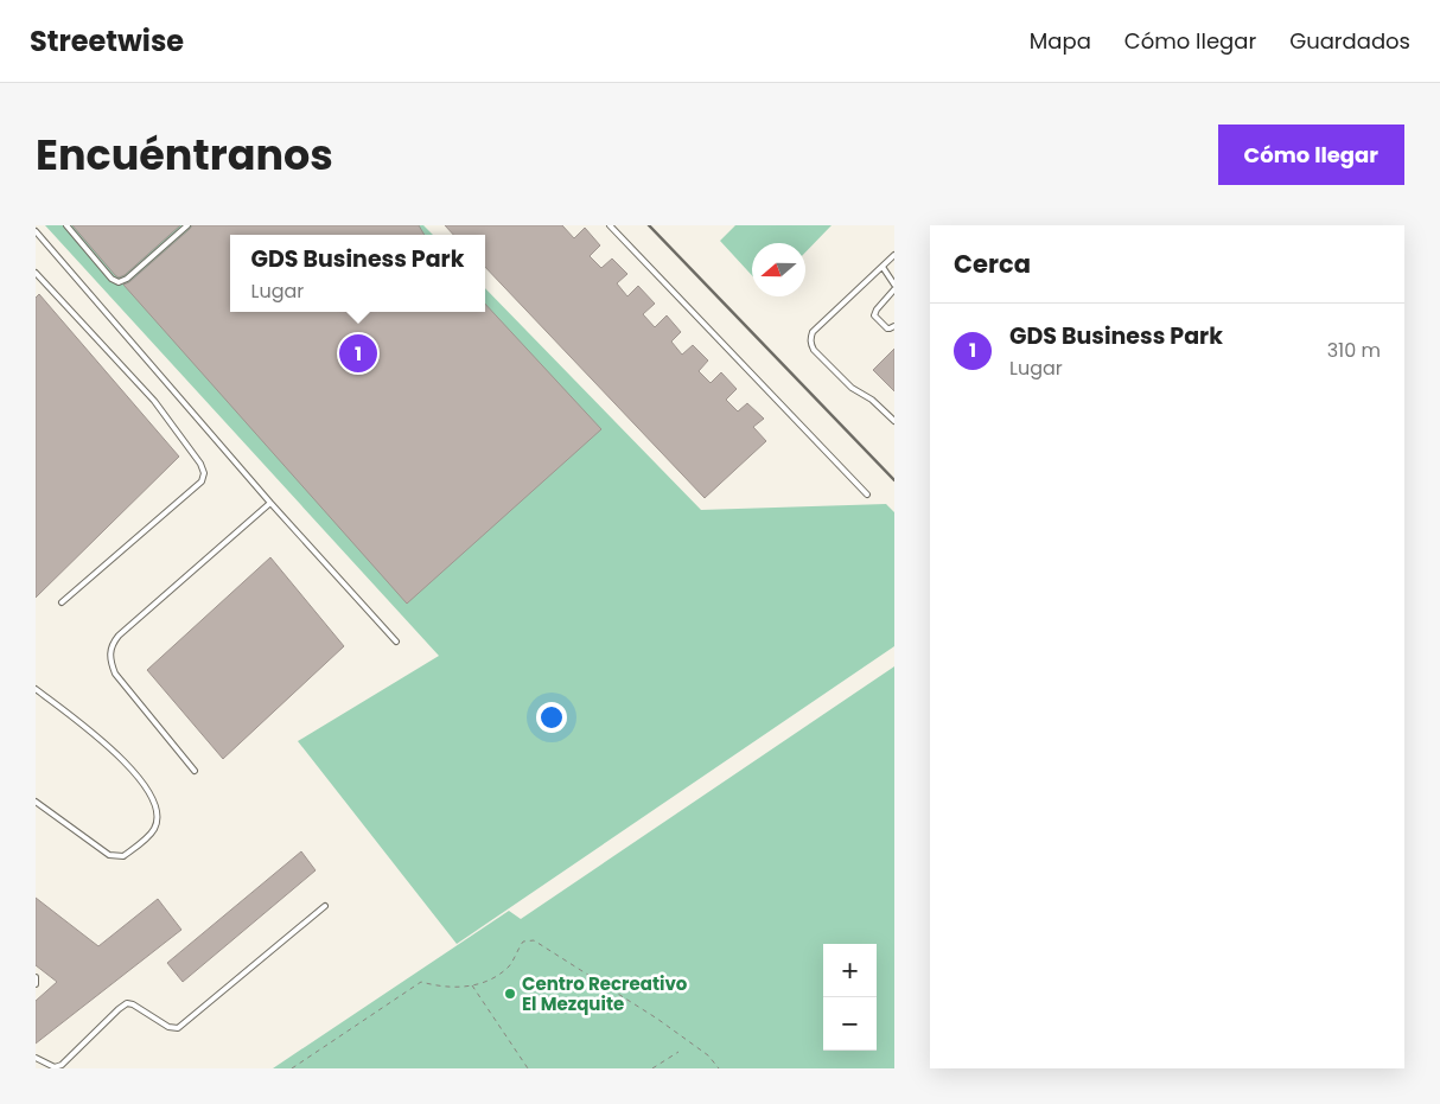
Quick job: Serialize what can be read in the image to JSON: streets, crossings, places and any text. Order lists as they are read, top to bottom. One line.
{"places":["Centro Recreativo El Mezquite"],"north":"left","page":{"header":"Streetwise","nav":["Mapa","Cómo llegar","Guardados"],"title":"Encuéntranos","buttons":"Cómo llegar","heading":"Cerca","popup":["GDS Business Park","Lugar"],"list":[{"mark":"1","name":"GDS Business Park","note":"Lugar","value":"310 m"}],"pins":"1","map_buttons":["+","−"]}}
